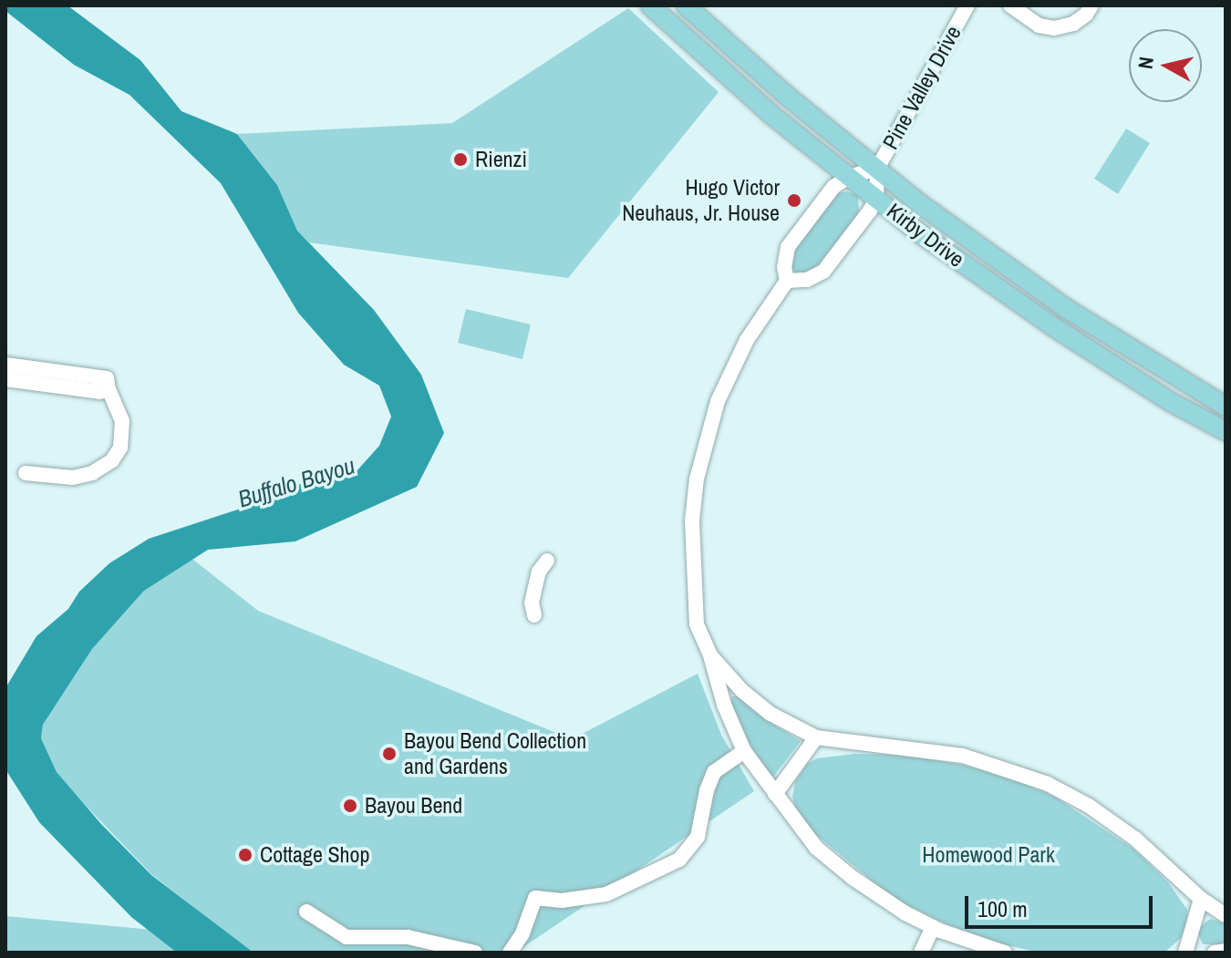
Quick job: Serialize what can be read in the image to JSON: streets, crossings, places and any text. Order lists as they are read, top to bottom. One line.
{"streets":{"main road":["Kirby Drive"],"street":["Pine Valley Drive"]},"crossings":[["Pine Valley Drive","Kirby Drive"]],"water":["Buffalo Bayou"],"parks":["Homewood Park"],"places":["Rienzi","Hugo Victor Neuhaus, Jr. House","Bayou Bend Collection and Gardens","Bayou Bend","Cottage Shop"],"scale_bar":"100 m","north":"left"}
